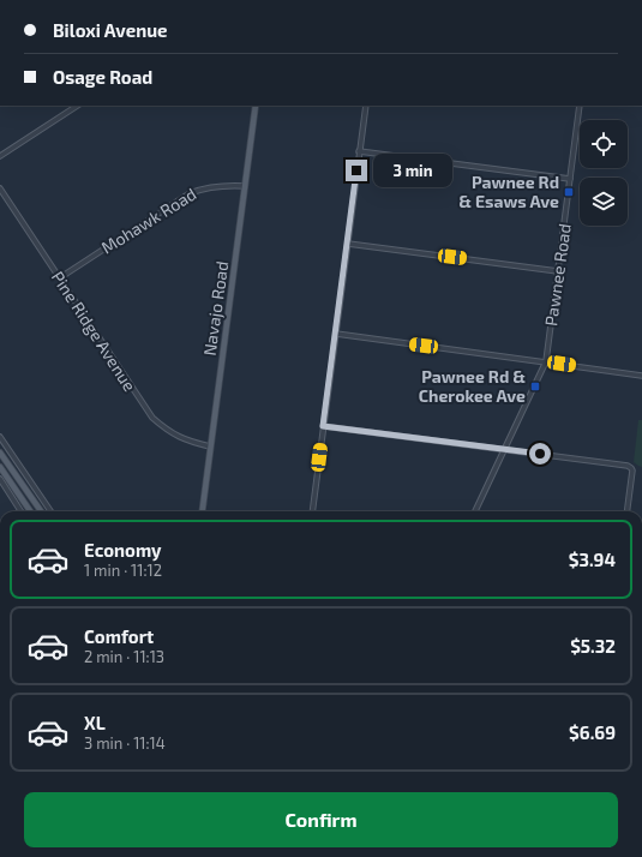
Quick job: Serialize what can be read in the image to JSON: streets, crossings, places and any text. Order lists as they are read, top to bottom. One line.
{"streets":{"main road":["Navajo Road"],"street":["Mohawk Road","Pawnee Road","Pine Ridge Avenue"]},"crossings":[["Mohawk Road","Navajo Road"],["Mohawk Road","Pine Ridge Avenue"],["Navajo Road","Pine Ridge Avenue"]],"places":{"transit":["Pawnee Rd & Esaws Ave","Pawnee Rd & Cherokee Ave"]},"page":{"banner":["Biloxi Avenue","Osage Road"],"bubble":"3 min","list":[{"name":"Economy","note":"1 min · 11:12","value":"$3.94"},{"name":"Comfort","note":"2 min · 11:13","value":"$5.32"},{"name":"XL","note":"3 min · 11:14","value":"$6.69"}],"buttons":"Confirm"}}
